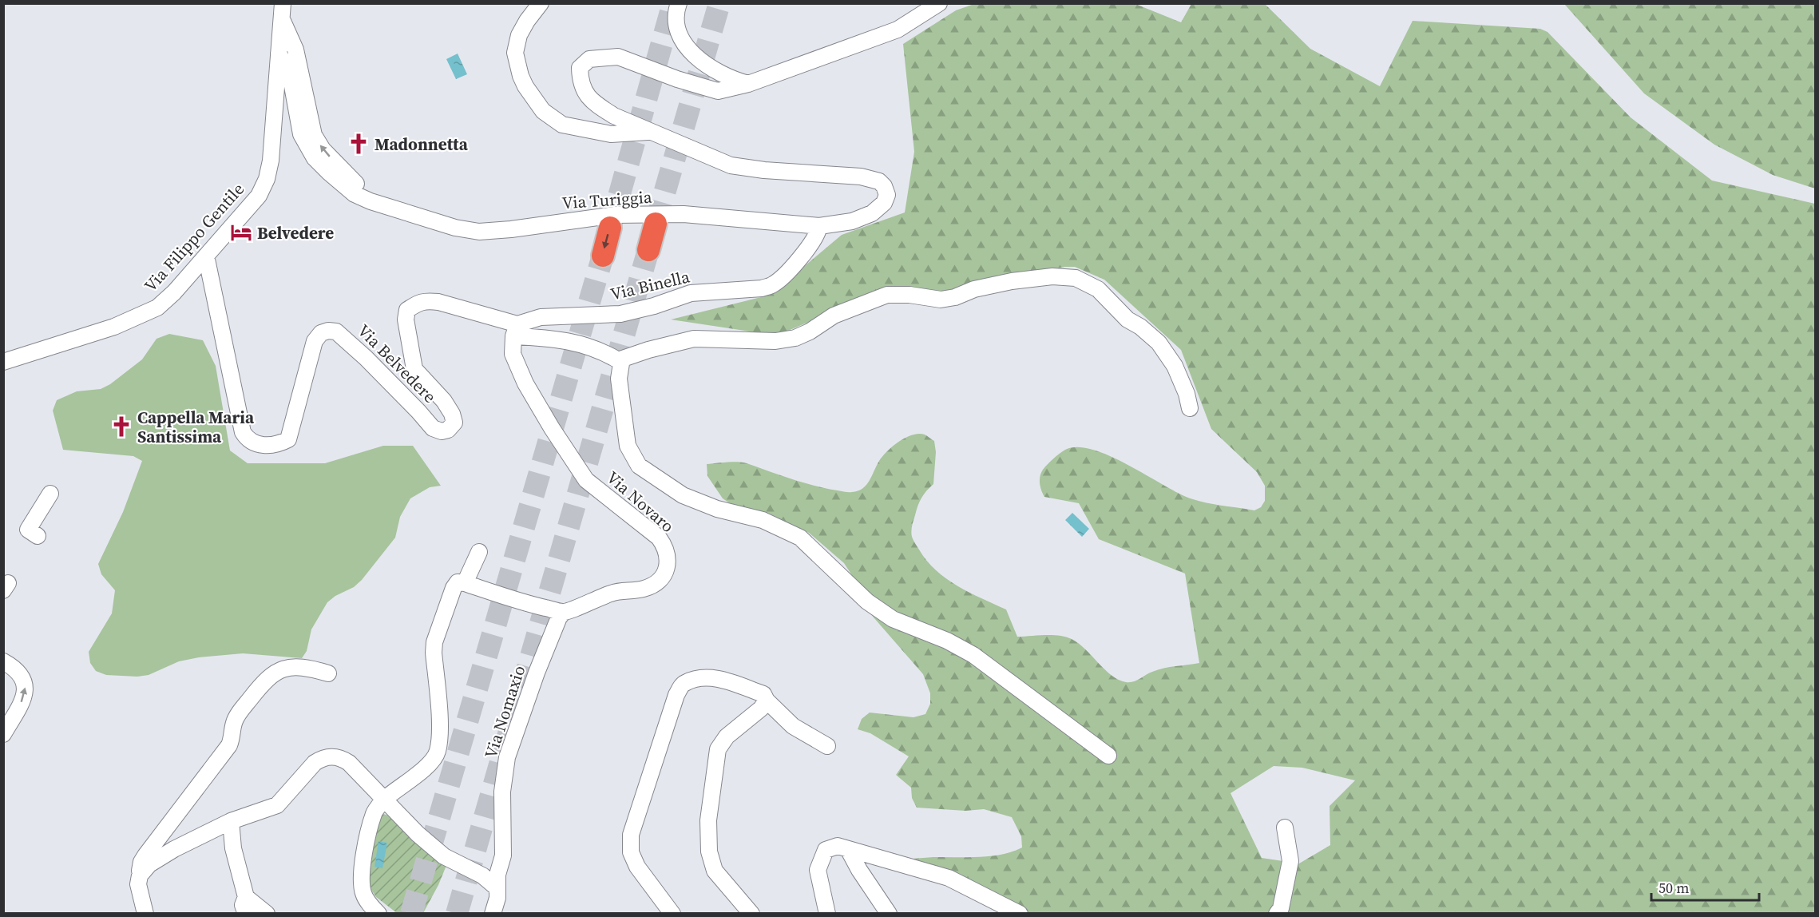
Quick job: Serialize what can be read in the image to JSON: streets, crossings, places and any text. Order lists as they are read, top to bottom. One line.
{"streets":{"street":["Via Turiggia","Via Filippo Gentile","Via Binella","Via Belvedere","Via Novaro","Via Nomaxio"]},"crossings":[["Via Turiggia","Via Filippo Gentile"],["Via Turiggia","Via Binella"],["Via Filippo Gentile","Via Belvedere"],["Via Binella","Via Belvedere"],["Via Binella","Via Novaro"],["Via Belvedere","Via Novaro"],["Via Novaro","Via Nomaxio"]],"places":{"church":["Madonnetta","Cappella Maria Santissima"],"hotel":["Belvedere"]},"scale_bar":"50 m"}
